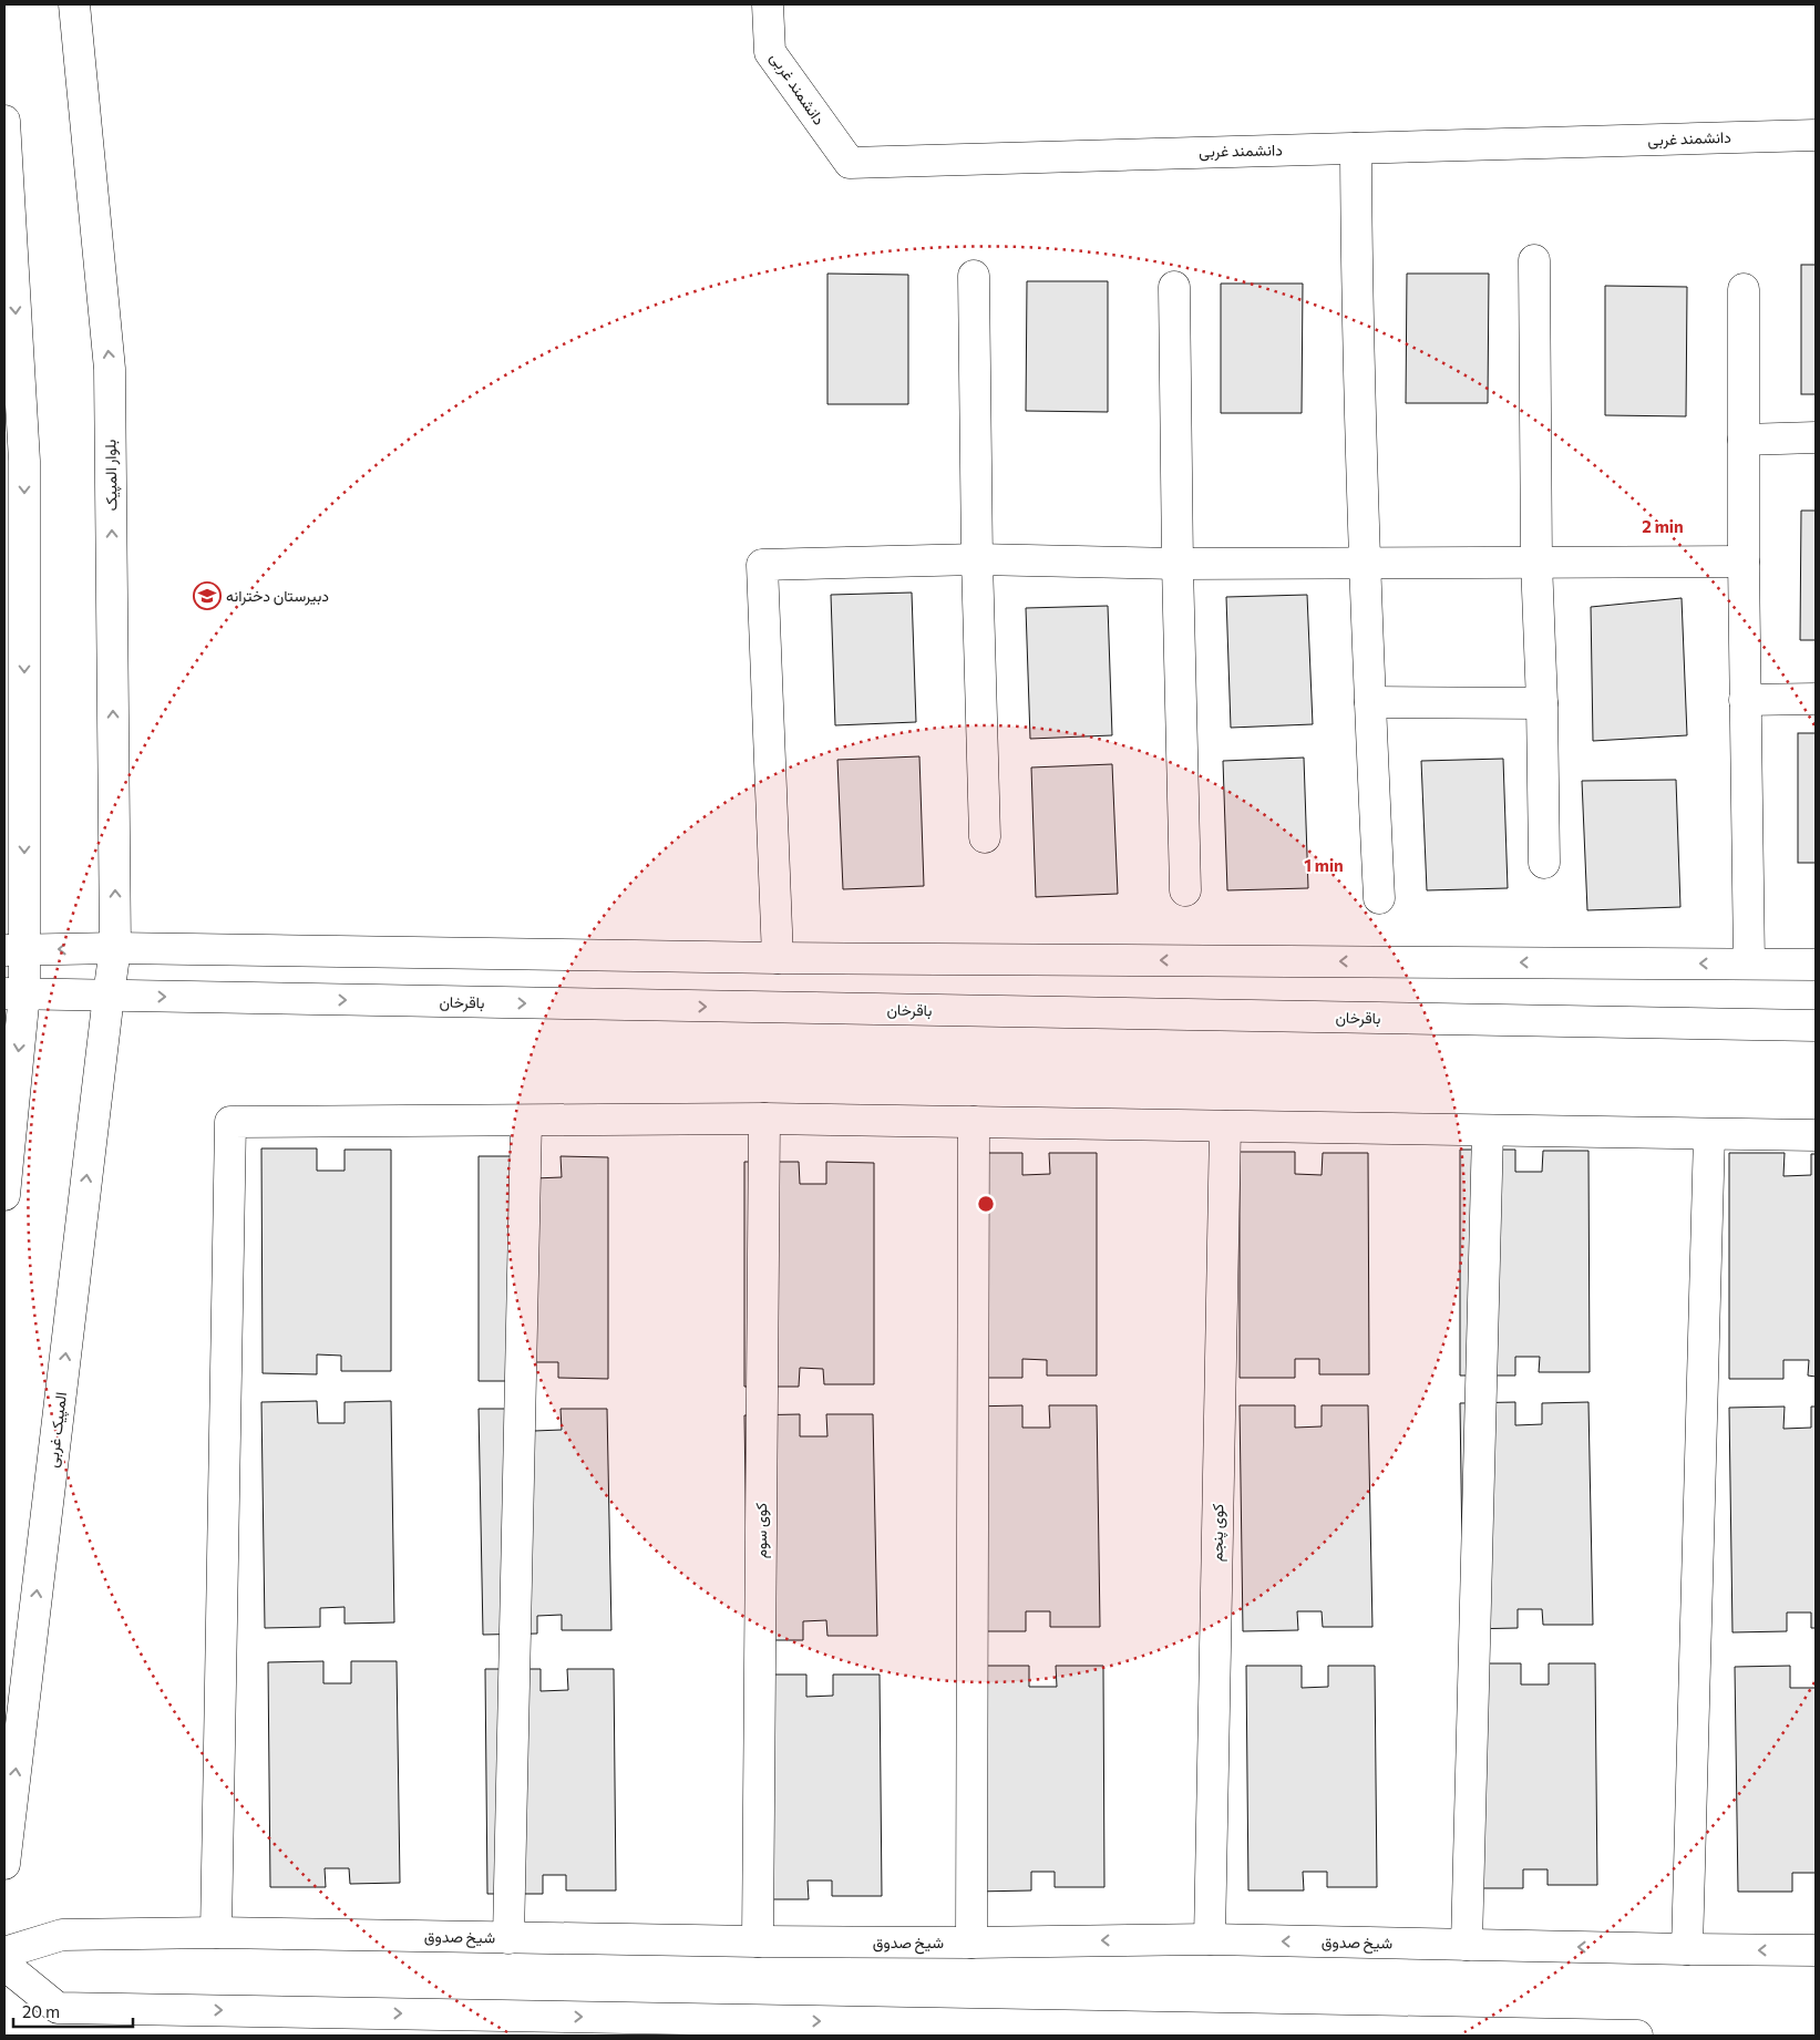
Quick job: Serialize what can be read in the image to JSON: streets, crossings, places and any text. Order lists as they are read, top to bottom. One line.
{"streets":{"street":["دانشمند غربی","بلوار المپیک","باقرخان","المپیک غربی","کوی سوم","کوی پنجم","شیخ صدوق"]},"crossings":[["بلوار المپیک","باقرخان"],["بلوار المپیک","المپیک غربی"],["باقرخان","المپیک غربی"],["کوی سوم","شیخ صدوق"],["کوی پنجم","شیخ صدوق"]],"one_way":["المپیک غربی"],"places":{"school or university":["دبیرستان دخترانه"]},"scale_bar":"20 m","rings":["2 min","1 min"]}
